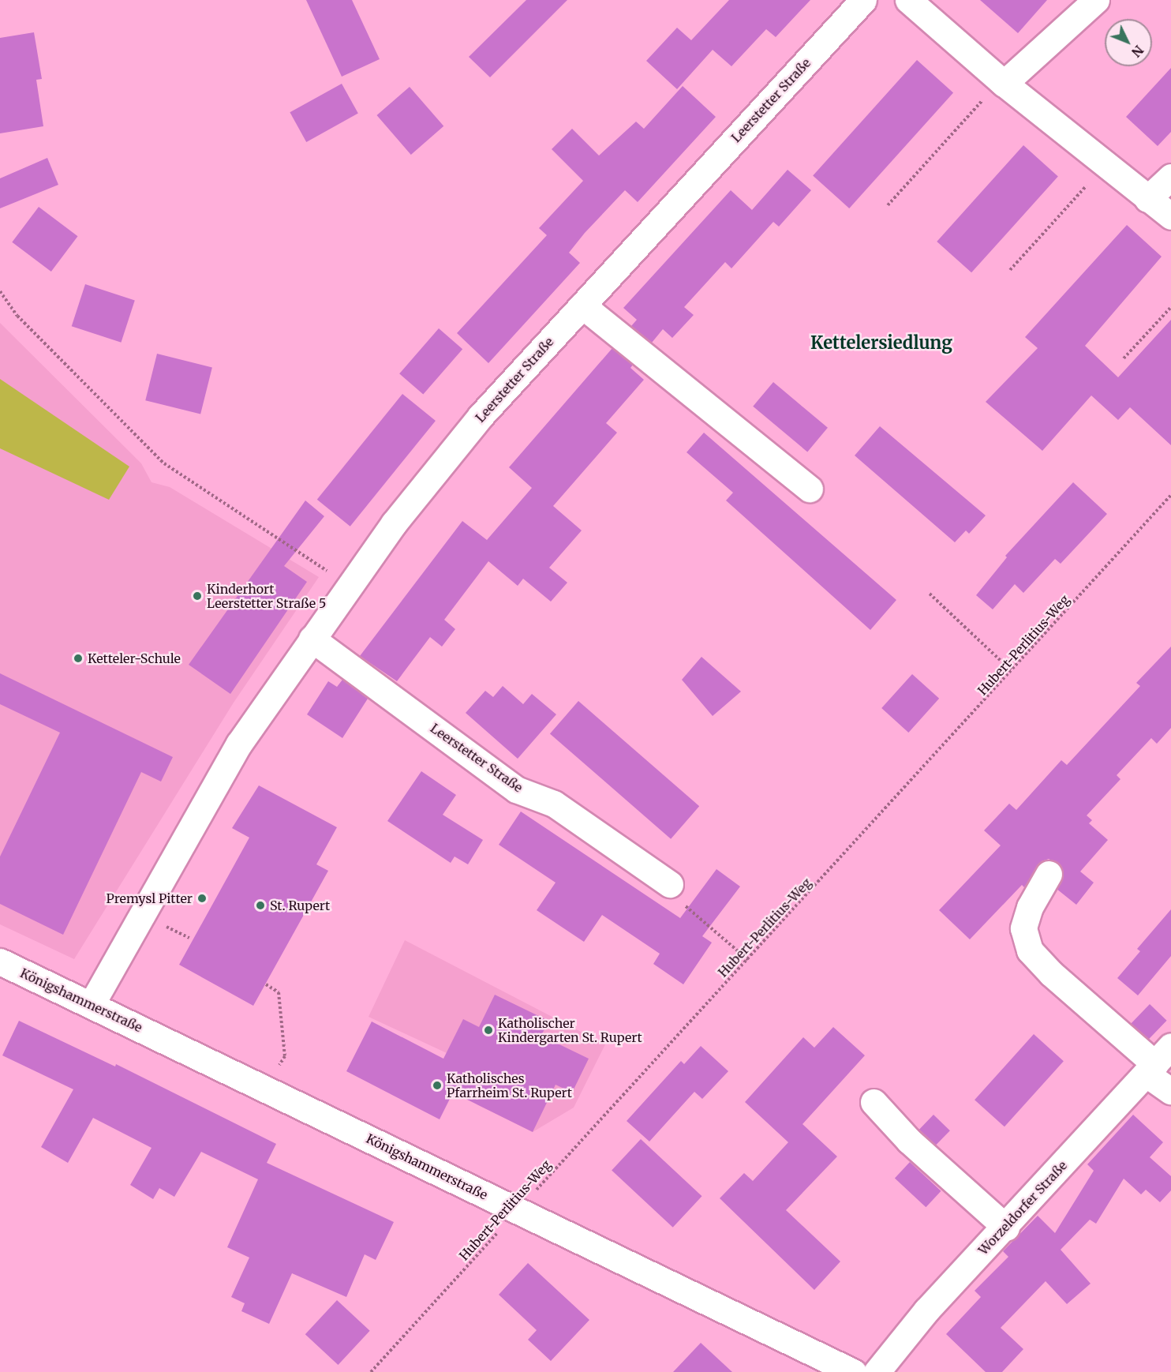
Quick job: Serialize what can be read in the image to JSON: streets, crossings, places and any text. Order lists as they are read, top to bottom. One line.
{"streets":{"street":["Leerstetter Straße","Königshammerstraße","Worzeldorfer Straße"],"path":["Hubert-Perlitius-Weg"]},"crossings":[["Leerstetter Straße","Königshammerstraße"],["Hubert-Perlitius-Weg","Königshammerstraße"]],"districts":["Kettelersiedlung"],"places":["Kinderhort Leerstetter Straße 5","Ketteler-Schule","Premysl Pitter","St. Rupert","Katholischer Kindergarten St. Rupert","Katholisches Pfarrheim St. Rupert"],"north":"bottom right"}
